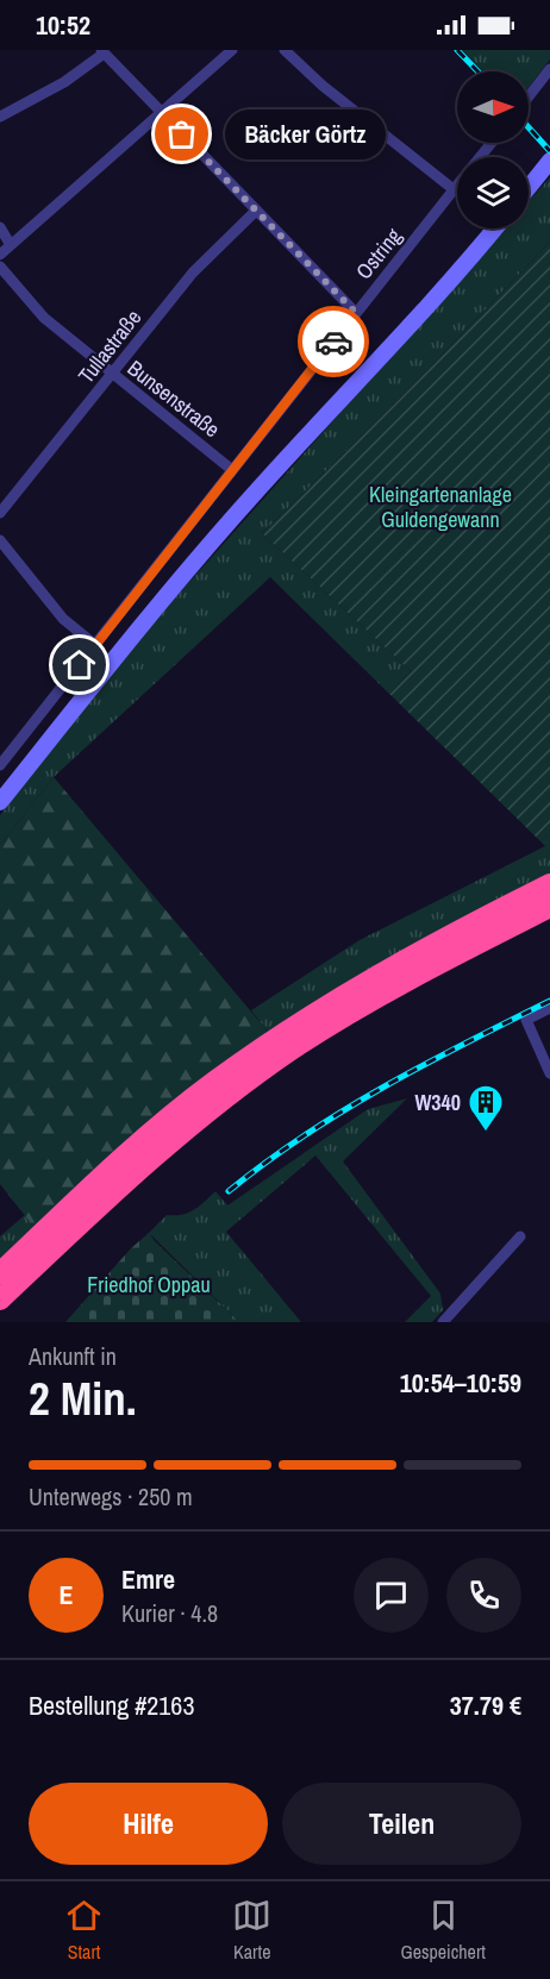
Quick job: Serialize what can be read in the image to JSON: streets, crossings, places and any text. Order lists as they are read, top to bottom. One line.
{"streets":{"street":["Ostring","Tullastraße","Bunsenstraße"]},"crossings":[["Ostring","Bunsenstraße"],["Tullastraße","Bunsenstraße"]],"parks":["Kleingartenanlage Guldengewann","Friedhof Oppau"],"places":{"other":["Bäcker Görtz"],"building":["W340"]},"north":"right","page":{"status":"10:52","bubble":"Bäcker Görtz","heading":["2 Min.","Ankunft in","10:54–10:59"],"panel":["Emre","Kurier · 4.8","Bestellung #2163","37.79 €"],"bar":"Unterwegs · 250 m","round":"E","buttons":["Hilfe","Teilen"],"tabs":["Start","Karte","Gespeichert"]}}
